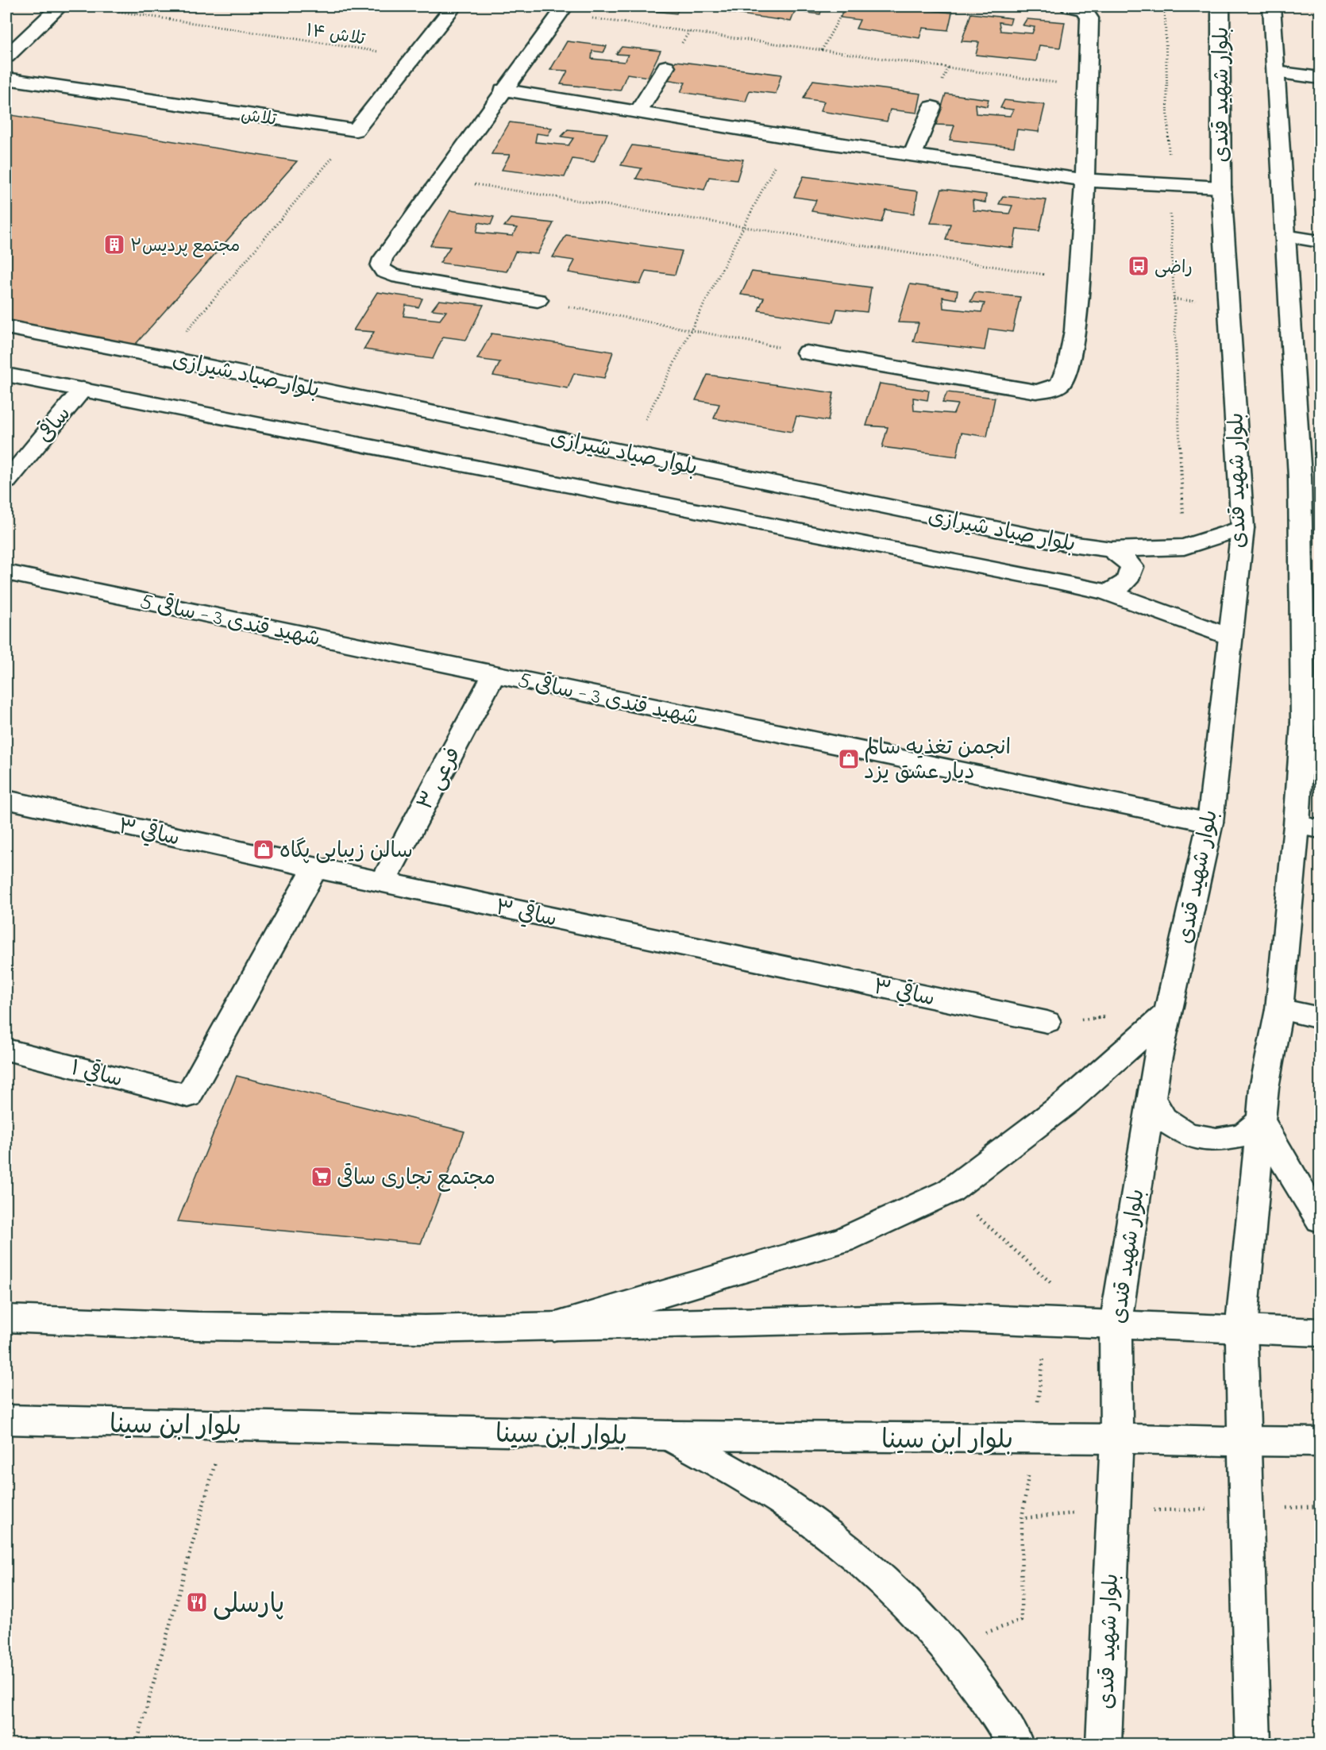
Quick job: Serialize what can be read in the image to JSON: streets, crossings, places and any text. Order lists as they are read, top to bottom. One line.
{"streets":{"main road":["بلوار شهید قندی","تلاش","بلوار صیاد شیرازی","ساقی","شهید قندی 3 - ساقی 5","فرعی ۳","ساقي ۳","ساقي ۱","بلوار ابن سینا"],"path":["تلاش ۱۴"]},"crossings":[["بلوار شهید قندی","بلوار صیاد شیرازی"],["بلوار شهید قندی","شهید قندی 3 - ساقی 5"],["بلوار شهید قندی","بلوار ابن سینا"],["بلوار صیاد شیرازی","ساقی"],["شهید قندی 3 - ساقی 5","فرعی ۳"],["فرعی ۳","ساقي ۳"],["ساقي ۳","ساقي ۱"]],"places":{"building":["مجتمع پردیس۲"],"bus stop":["راضی"],"shop":["انجمن تغذیه سالم دیار عشق یزد","سالن زیبایی پگاه"],"supermarket":["مجتمع تجاری ساقی"],"restaurant":["پارسلی"]}}
